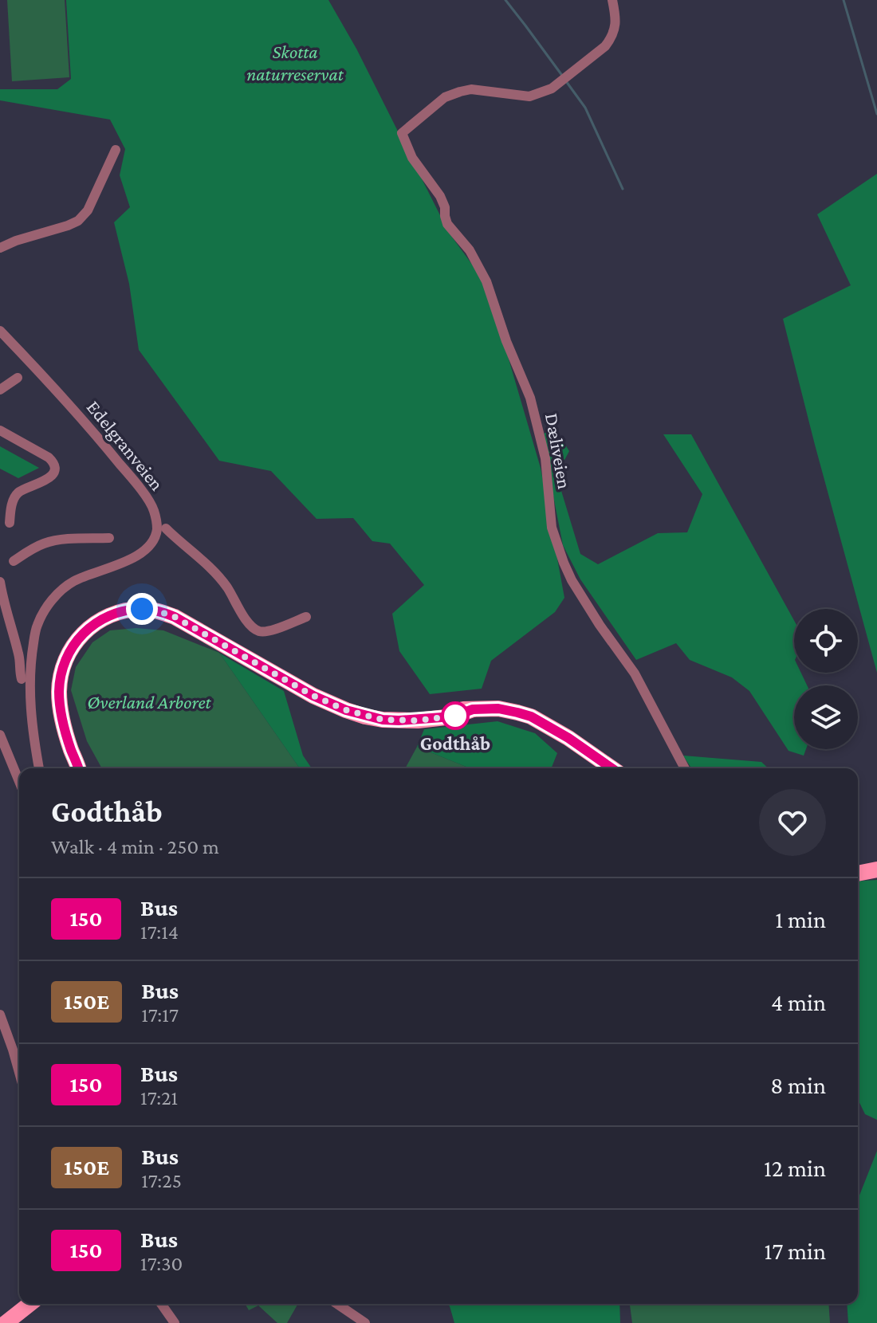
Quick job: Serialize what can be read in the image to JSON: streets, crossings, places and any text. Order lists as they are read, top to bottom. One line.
{"streets":{"street":["Edelgranveien","Dæliveien"]},"parks":["Skotta naturreservat","Øverland Arboret"],"places":["Godthåb"],"lines":["bus line 150"],"page":{"heading":["Godthåb","Walk · 4 min · 250 m"],"list":[{"mark":"150","name":"Bus","note":"17:14","value":"1 min"},{"mark":"150E","name":"Bus","note":"17:17","value":"4 min"},{"mark":"150","name":"Bus","note":"17:21","value":"8 min"},{"mark":"150E","name":"Bus","note":"17:25","value":"12 min"},{"mark":"150","name":"Bus","note":"17:30","value":"17 min"}]}}
